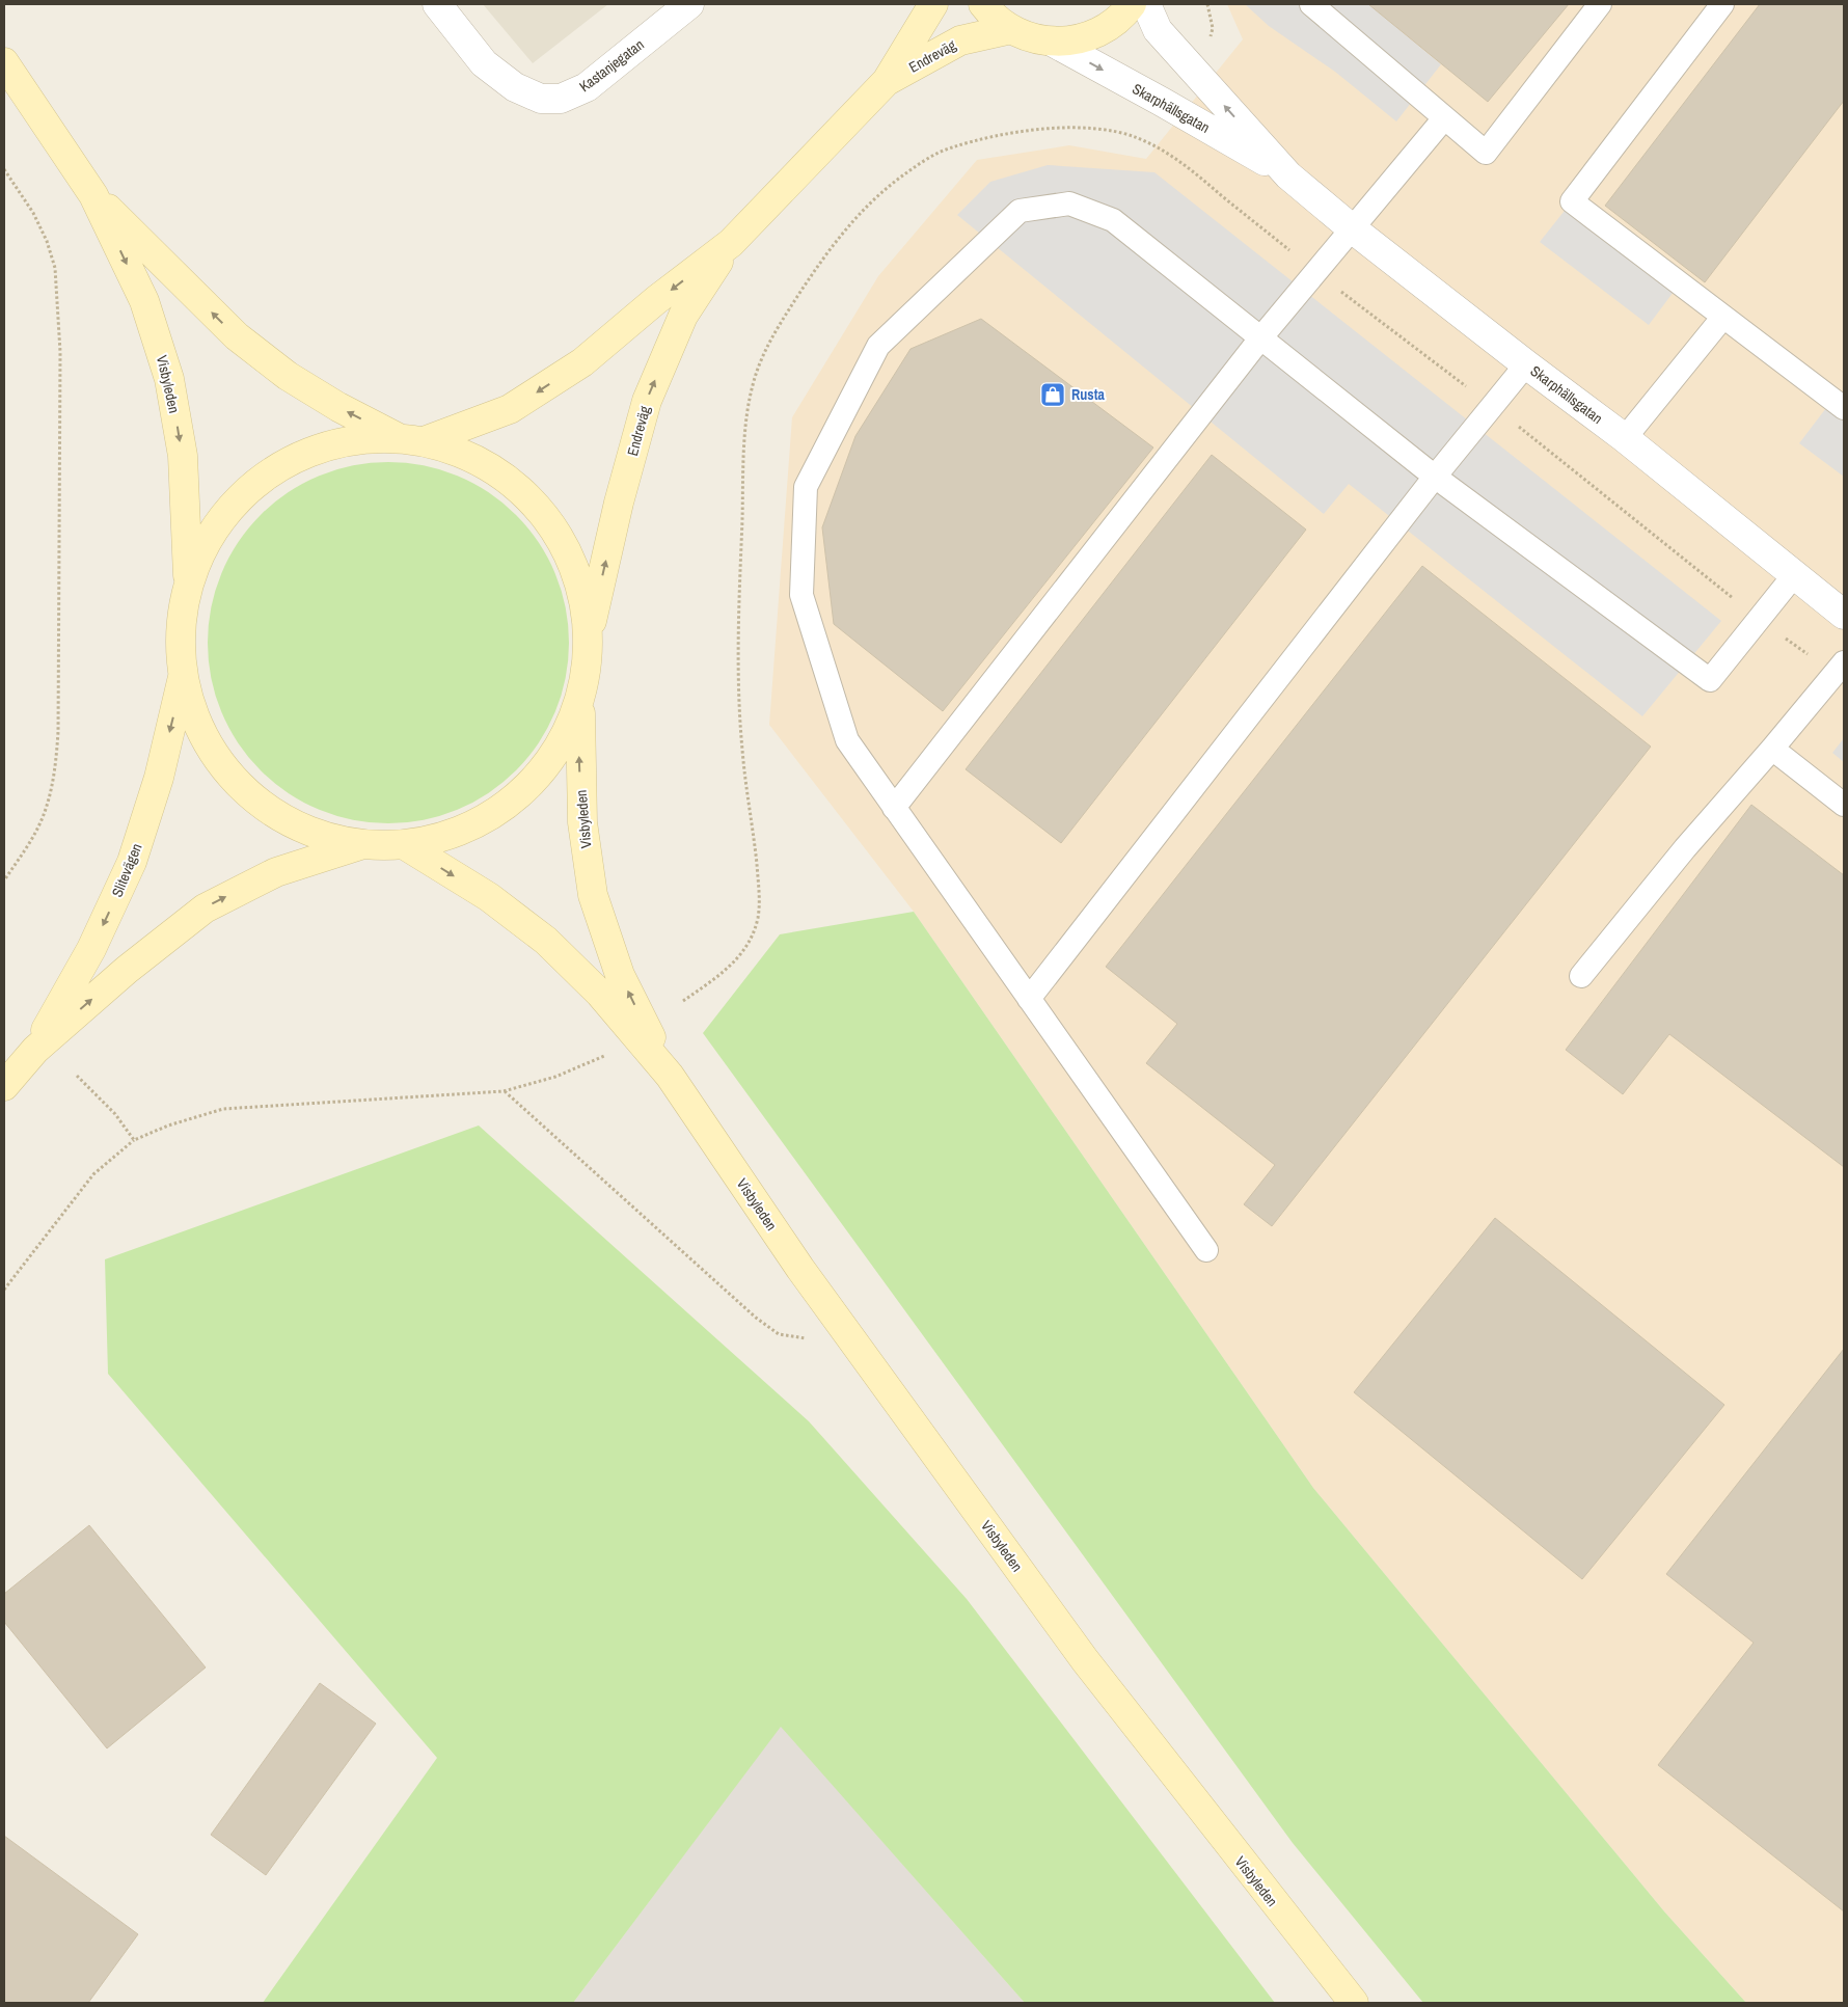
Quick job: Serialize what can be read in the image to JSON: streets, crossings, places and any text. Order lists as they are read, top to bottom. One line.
{"streets":{"main road":["Endreväg","Visbyleden","Slitevägen"],"street":["Kastanjegatan","Skarphällsgatan"]},"crossings":[["Endreväg","Visbyleden"]],"places":{"shop":["Rusta"]}}
